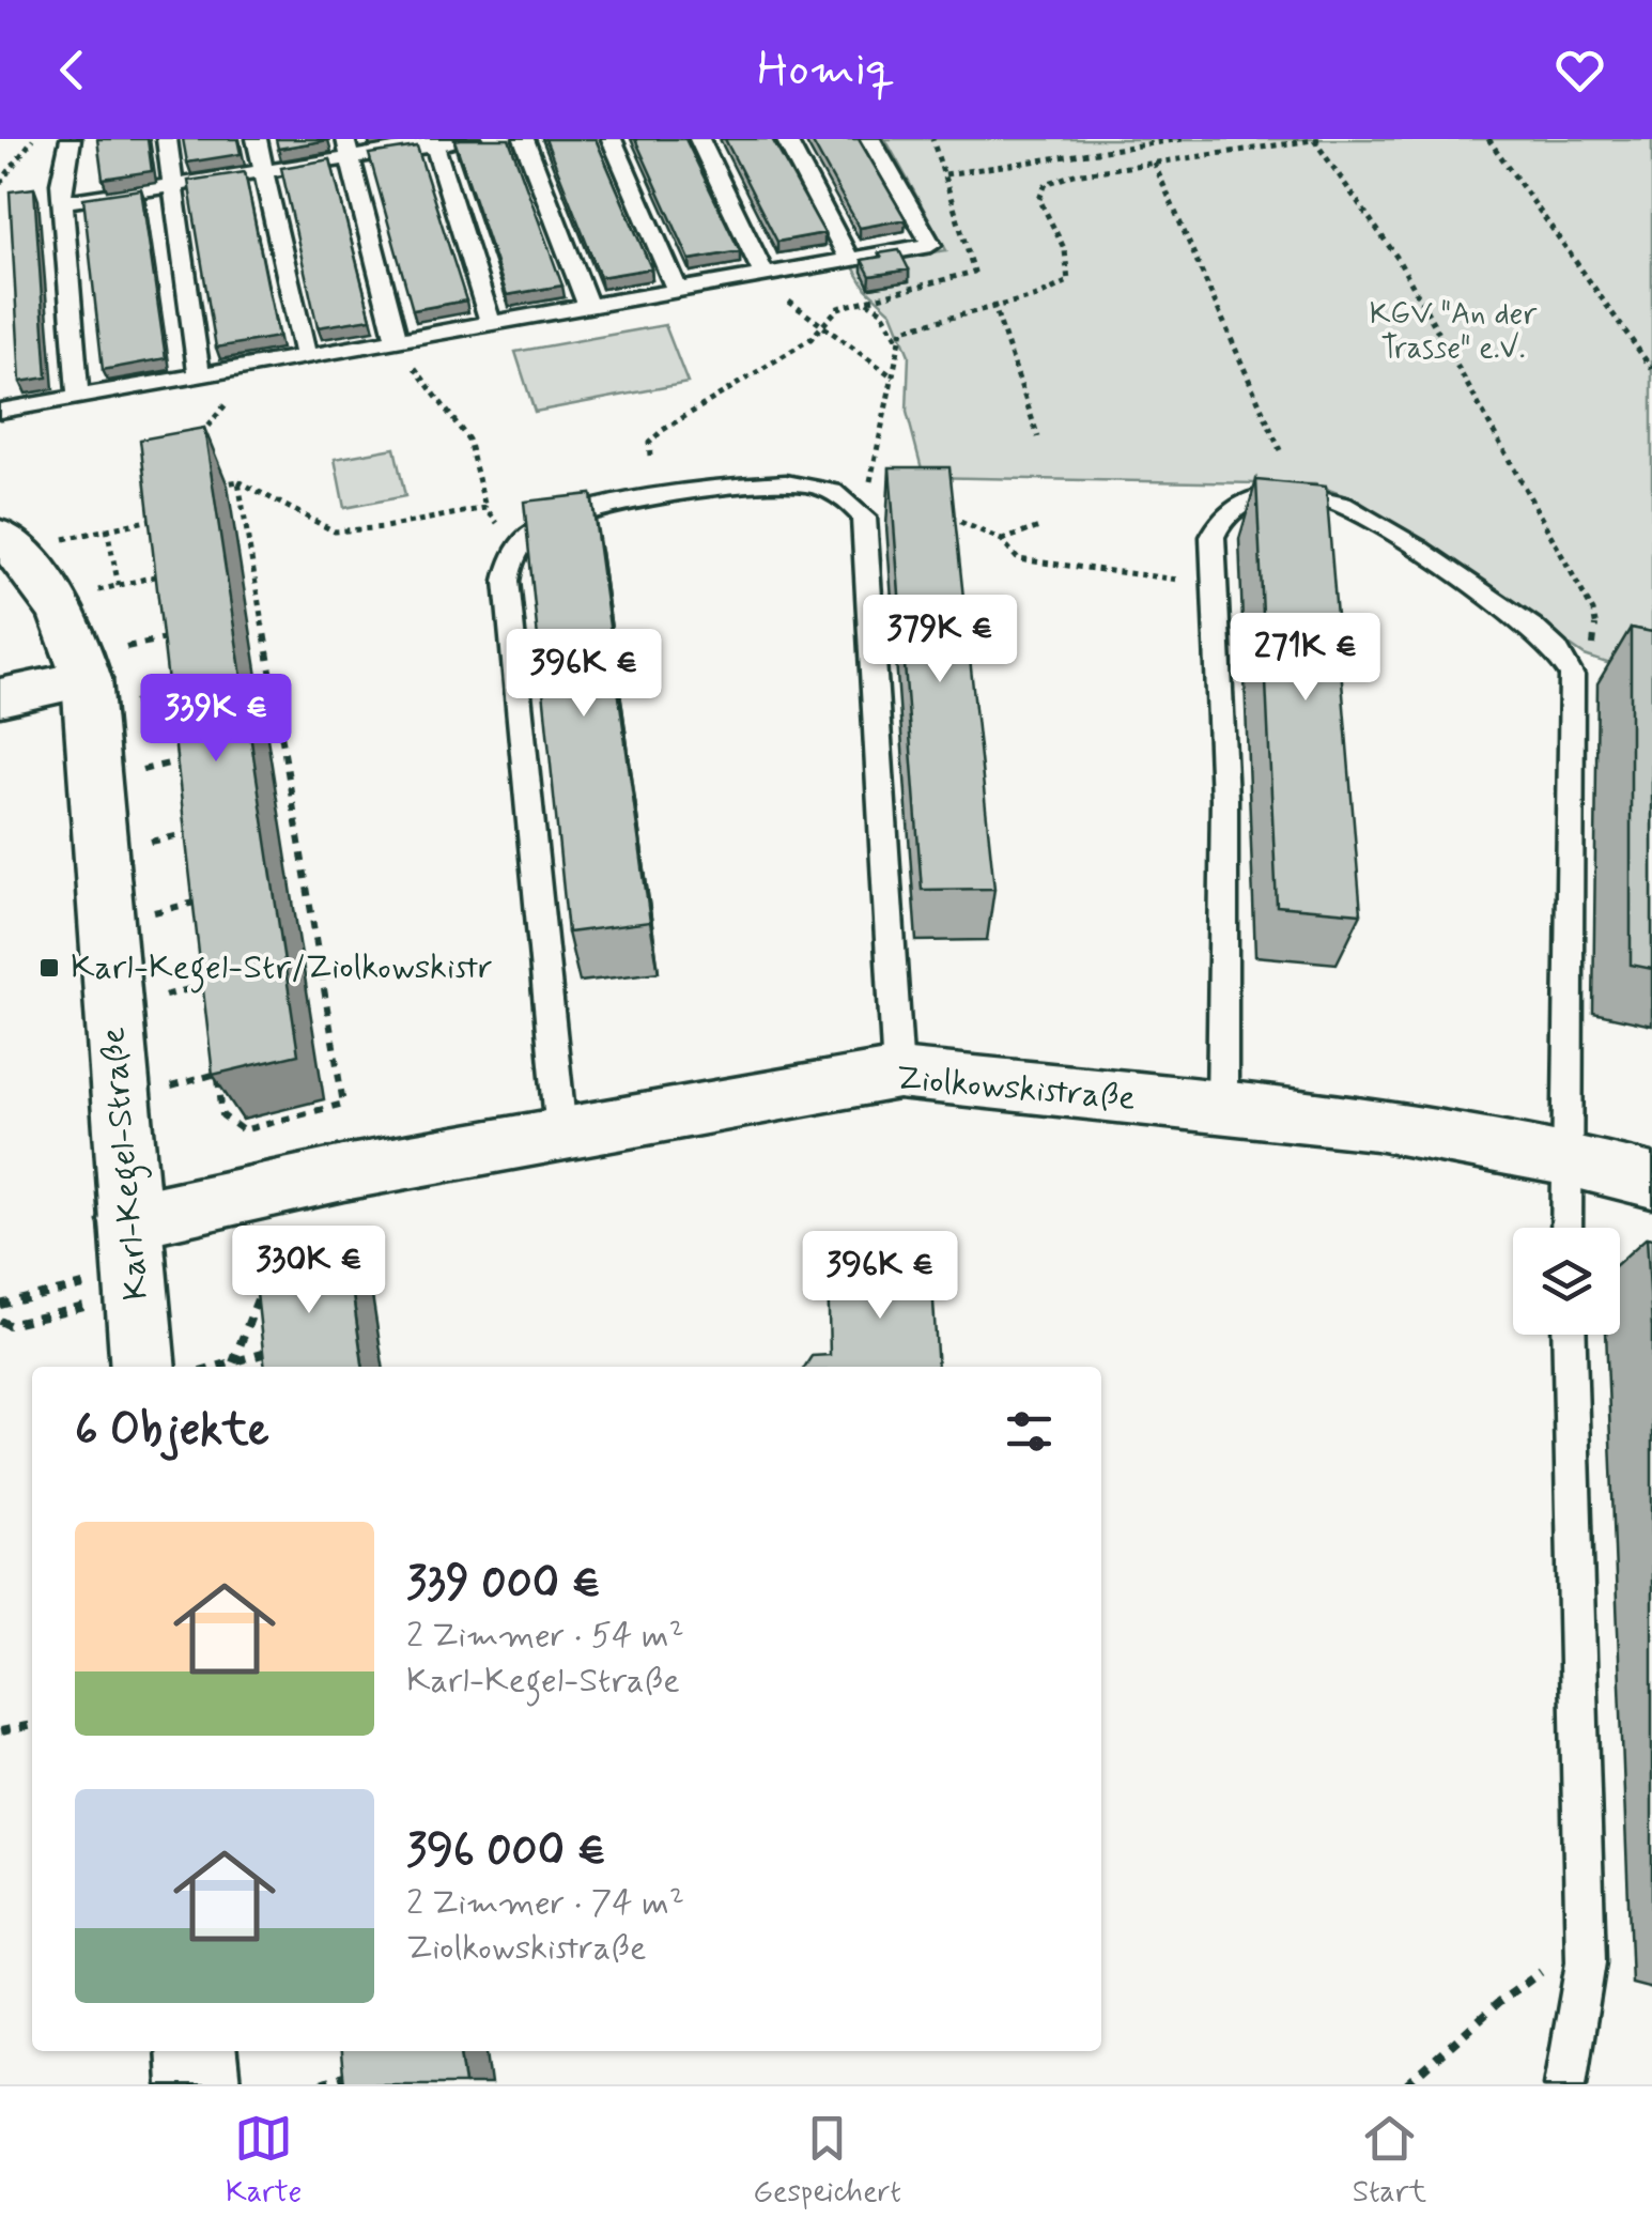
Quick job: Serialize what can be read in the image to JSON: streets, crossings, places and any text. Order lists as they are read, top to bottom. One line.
{"streets":{"street":["Ziolkowskistraße","Karl-Kegel-Straße"]},"crossings":[["Ziolkowskistraße","Karl-Kegel-Straße"]],"parks":["KGV \"An der Trasse\" e.V."],"places":{"transit":["Karl-Kegel-Str/Ziolkowskistr"]},"page":{"header":"Homiq","price":["379K €","271K €","396K €","339K €","330K €","396K €"],"heading":"6 Objekte","list":[{"name":"339 000 €","note":"2 Zimmer · 54 m² · Karl-Kegel-Straße"},{"name":"396 000 €","note":"2 Zimmer · 74 m² · Ziolkowskistraße"}],"tabs":["Karte","Gespeichert","Start"]}}
